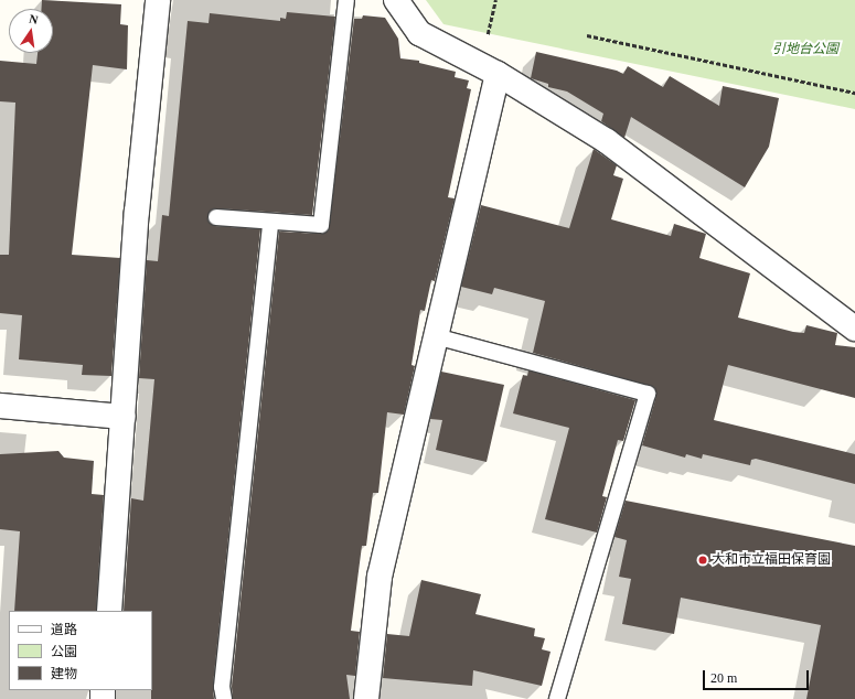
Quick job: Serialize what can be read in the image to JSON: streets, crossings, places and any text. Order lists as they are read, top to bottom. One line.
{"parks":["引地台公園"],"places":["大和市立福田保育園"],"legend":["道路","公園","建物"],"scale_bar":"20 m","north":"top"}
